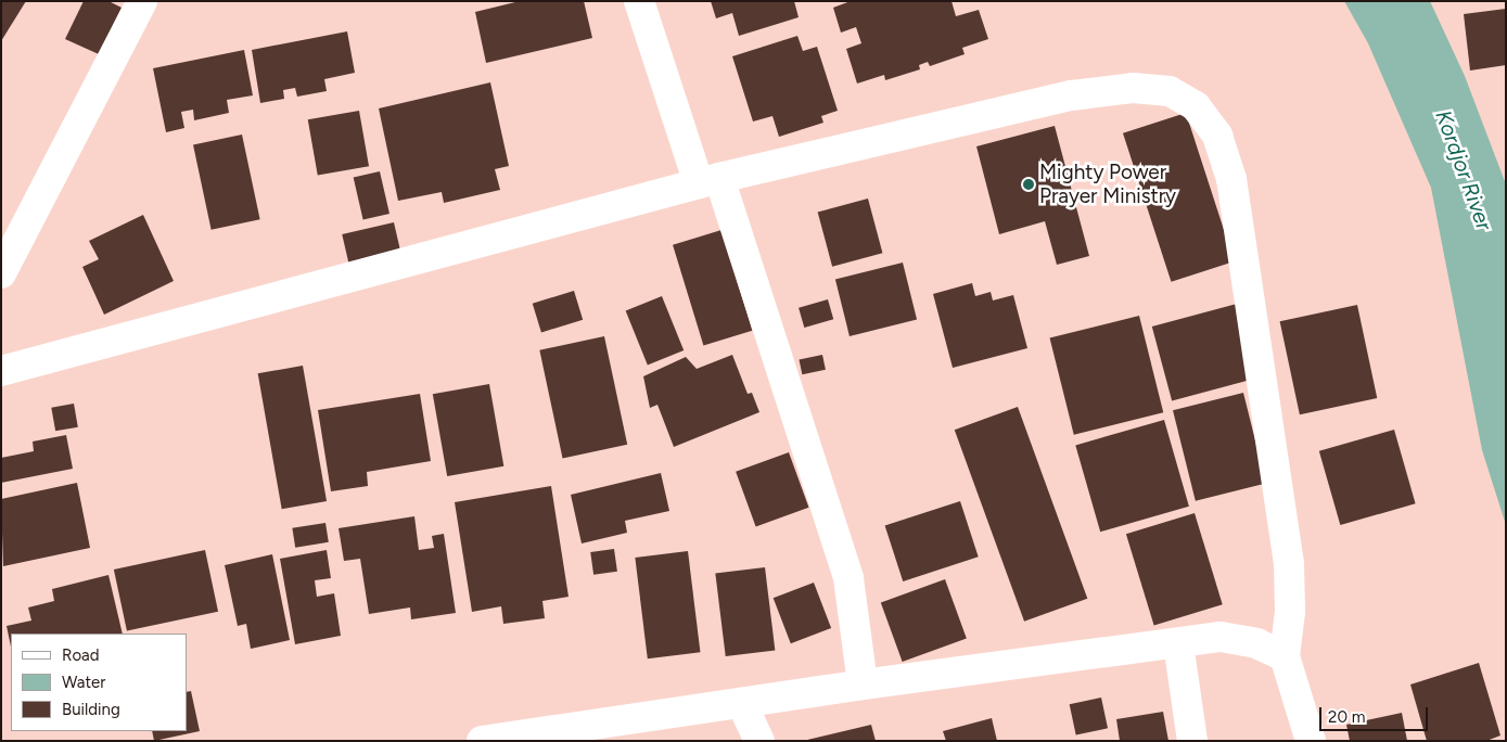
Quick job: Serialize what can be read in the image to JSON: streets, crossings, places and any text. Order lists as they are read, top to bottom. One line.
{"water":["Kordjor River"],"places":["Mighty Power Prayer Ministry"],"legend":["Road","Water","Building"],"scale_bar":"20 m"}
